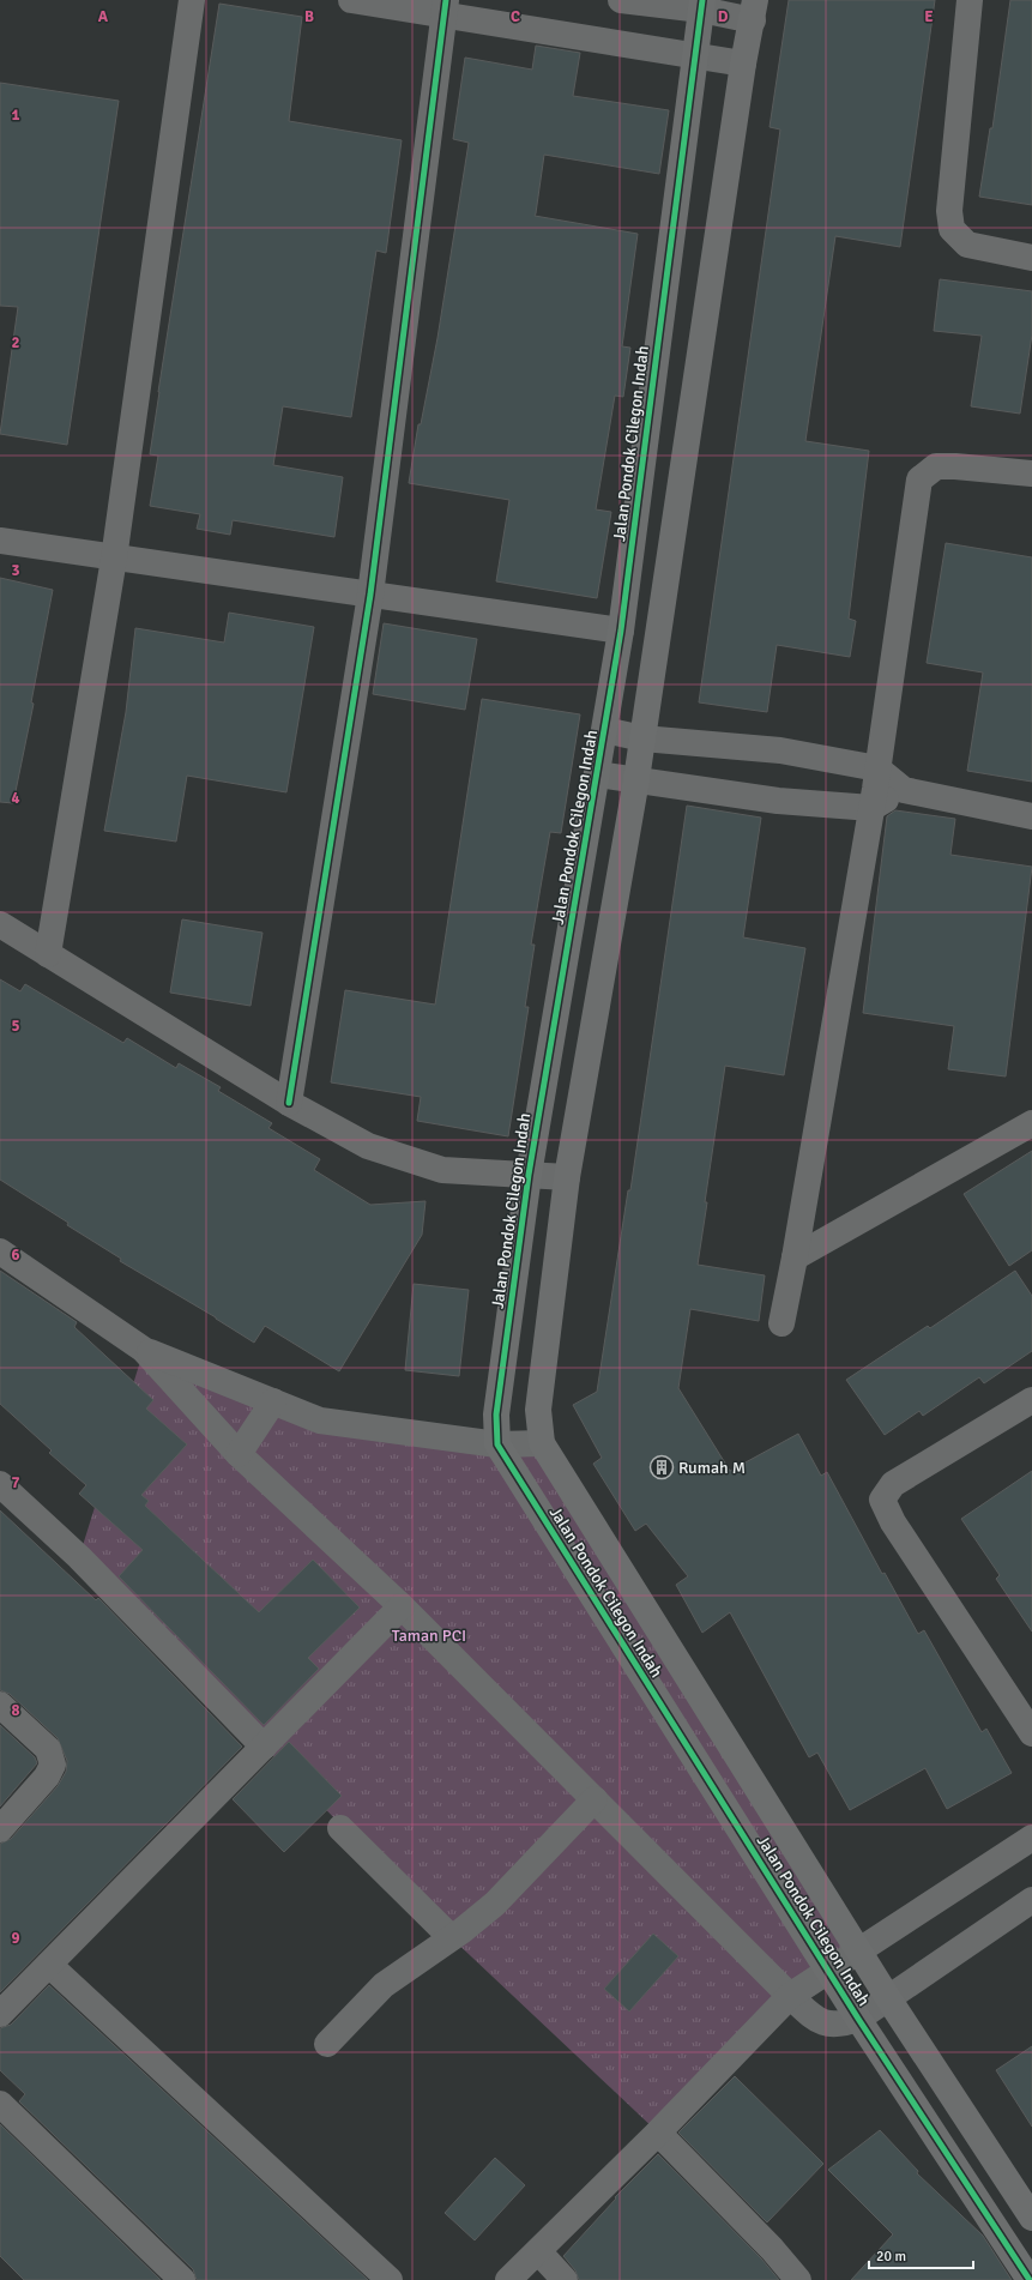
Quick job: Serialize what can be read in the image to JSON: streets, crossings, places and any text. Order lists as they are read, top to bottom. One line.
{"streets":{"street":["Jalan Pondok Cilegon Indah"]},"parks":["Taman PCI"],"places":{"building":["Rumah M"]},"scale_bar":"20 m","grid":{"columns":["A","B","C","D","E"],"rows":["1","2","3","4","5","6","7","8","9"]}}
